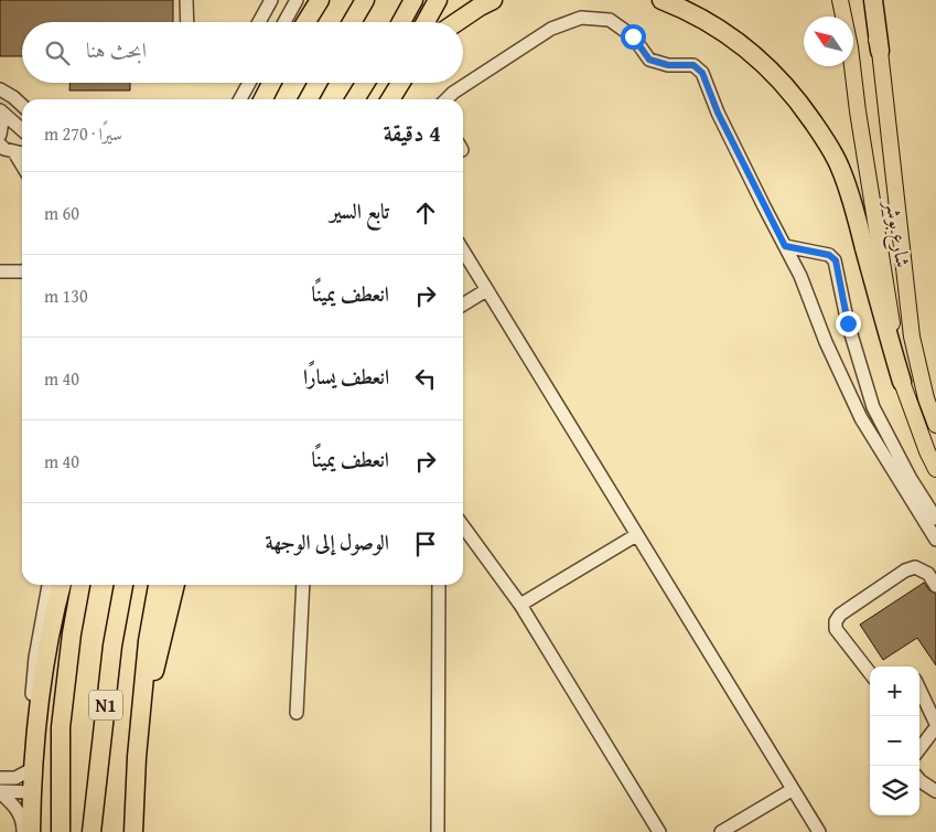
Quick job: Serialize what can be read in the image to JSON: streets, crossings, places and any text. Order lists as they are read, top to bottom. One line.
{"streets":{"highway":["N1"],"main road":["شارع بوشر"]},"north":"top left","page":{"search":"ابحث هنا","heading":["4 دقيقة","سيرًا · 270 m"],"list":[["تابع السير","60 m"],["انعطف يمينًا","130 m"],["انعطف يسارًا","40 m"],["انعطف يمينًا","40 m"],"الوصول إلى الوجهة"],"map_buttons":["+","−"]}}
